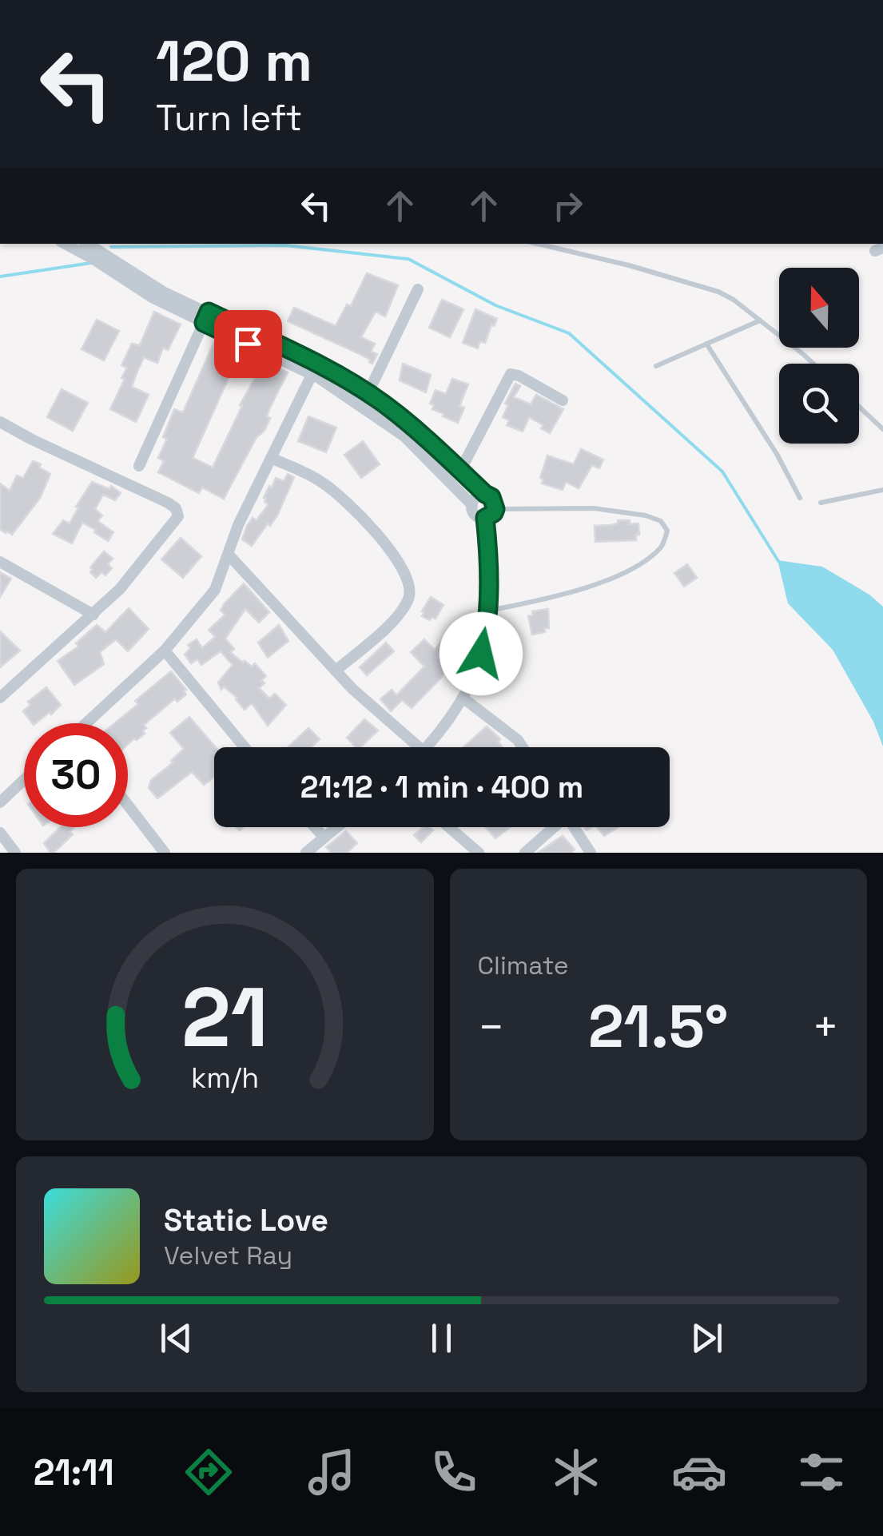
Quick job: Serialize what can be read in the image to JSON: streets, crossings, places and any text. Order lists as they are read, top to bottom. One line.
{"north":"top","page":{"turn":["120 m","Turn left"],"limit":"30","trip":"21:12 · 1 min · 400 m","tile":"Climate","heat":["−","21.5°","+"],"song":["Static Love","Velvet Ray"],"tabs":"21:11","gauge":["21","km/h"]}}
